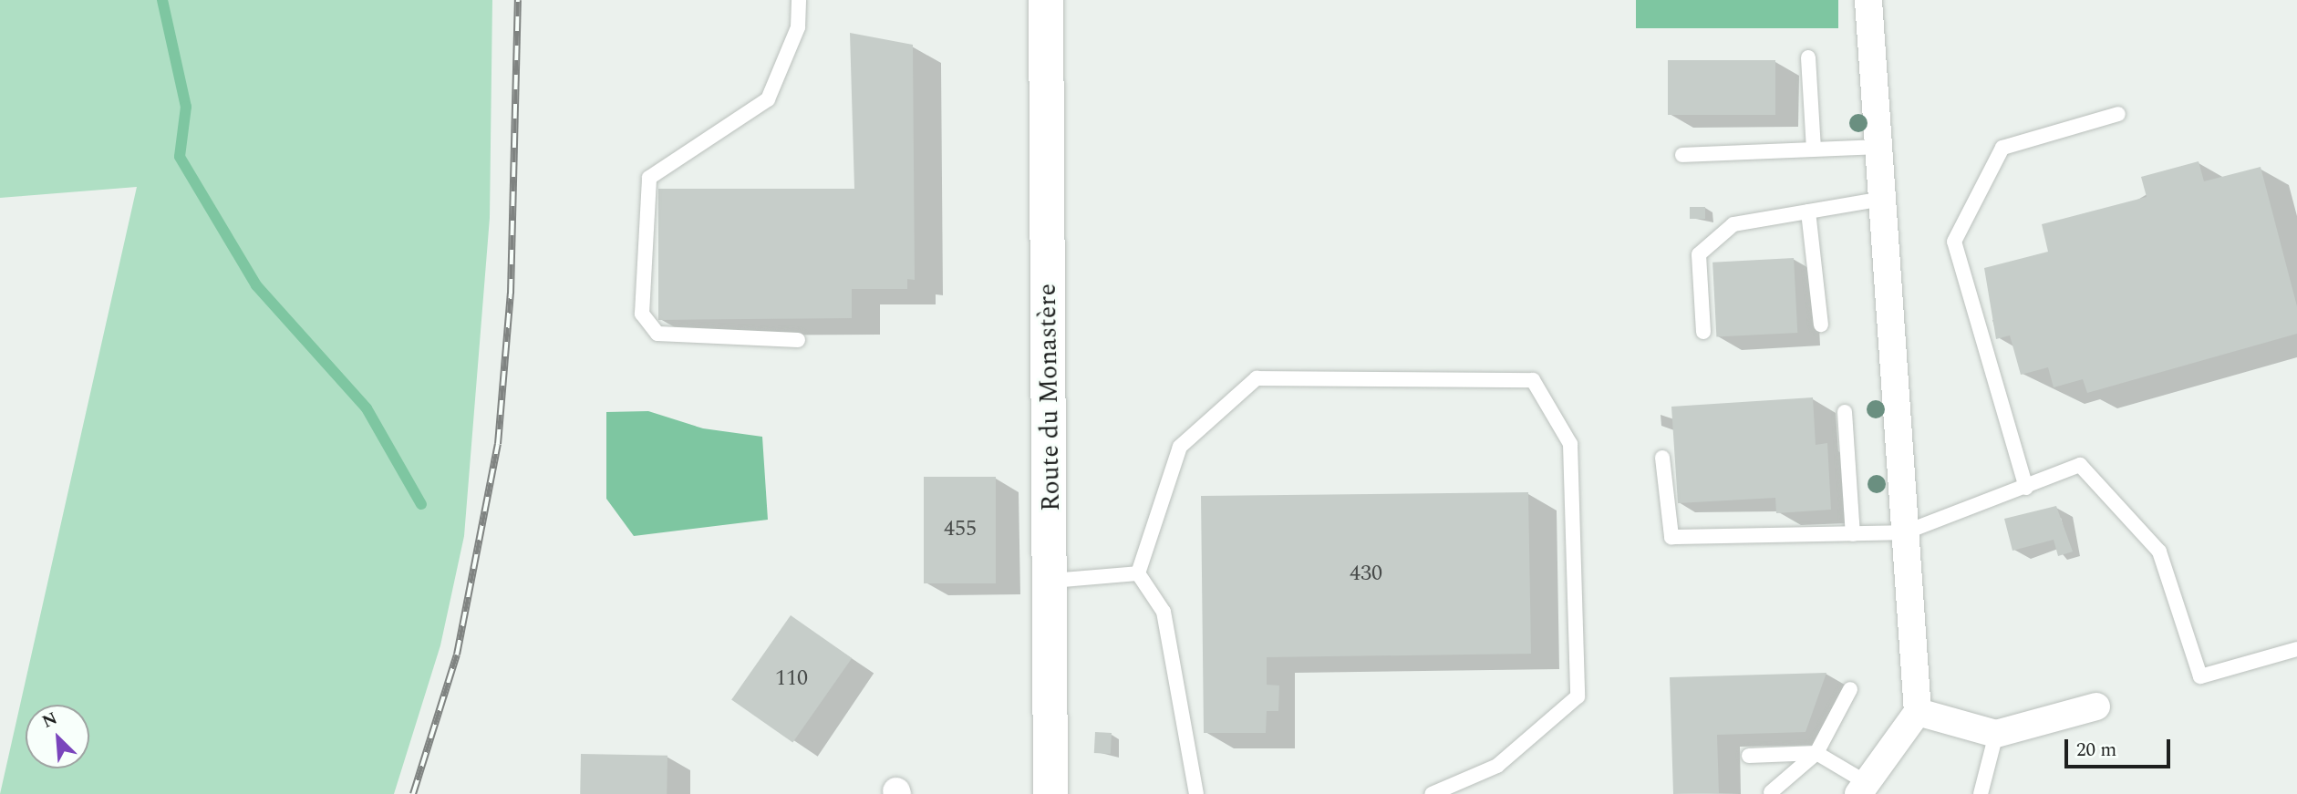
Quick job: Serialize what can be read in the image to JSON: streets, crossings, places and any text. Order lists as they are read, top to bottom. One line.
{"streets":{"street":["Route du Monastère"]},"house_numbers":["455","430","110"],"scale_bar":"20 m","north":"top left"}
